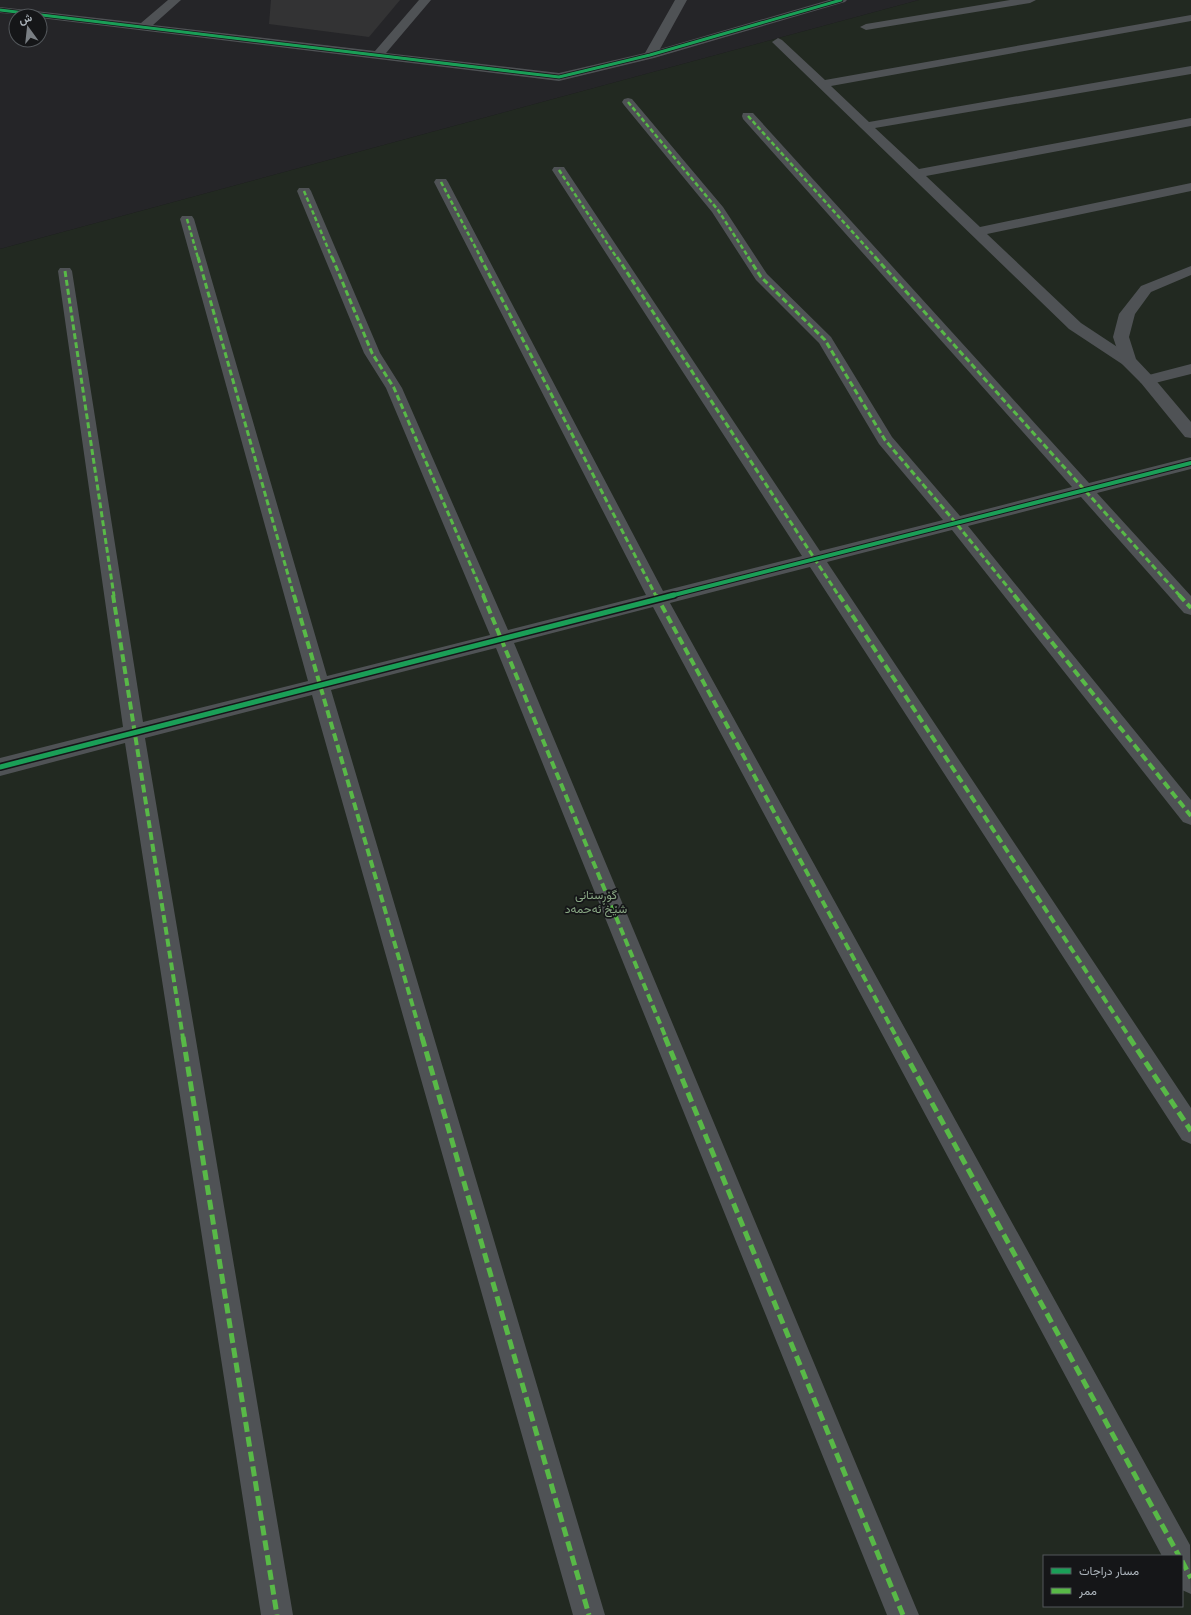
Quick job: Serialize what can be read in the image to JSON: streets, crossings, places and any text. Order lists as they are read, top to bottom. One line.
{"parks":["گۆڕستانی شێخ ئەحمەد"],"legend":["مسار دراجات","ممر"],"north":"top"}
